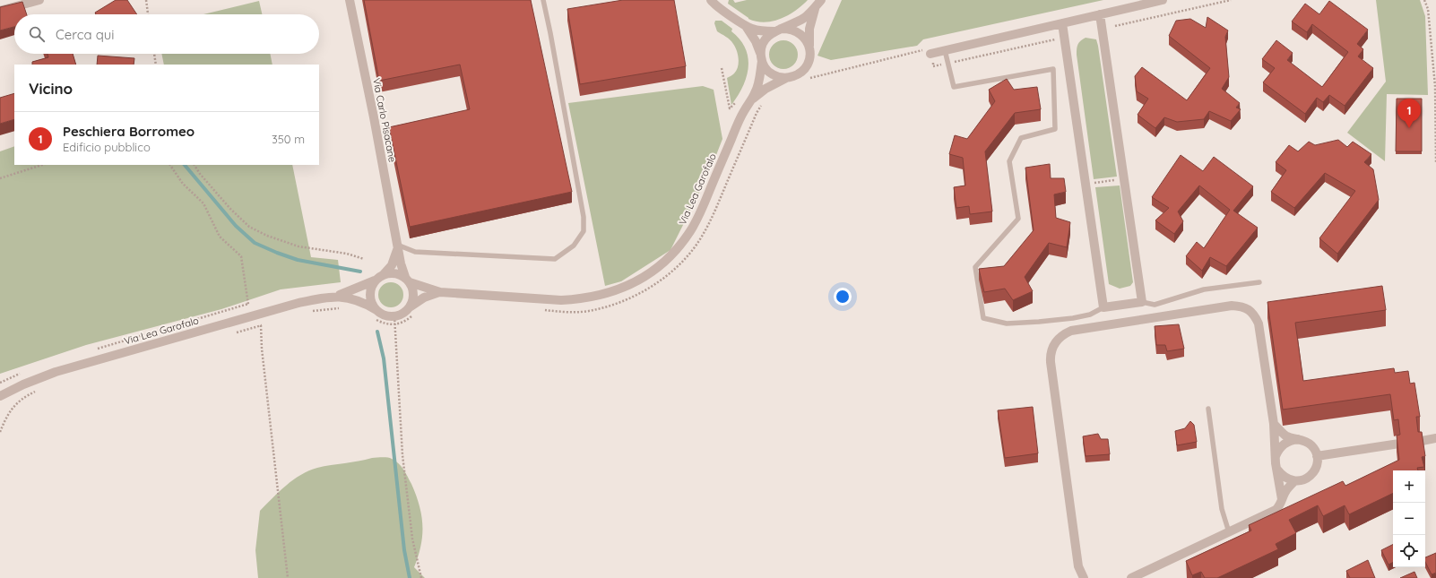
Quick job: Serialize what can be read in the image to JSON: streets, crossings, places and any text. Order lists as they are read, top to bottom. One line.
{"streets":{"street":["Via Carlo Pisacane","Via Lea Garofalo"]},"crossings":[["Via Carlo Pisacane","Via Lea Garofalo"]],"page":{"search":"Cerca qui","heading":"Vicino","pins":"1","list":[{"mark":"1","name":"Peschiera Borromeo","note":"Edificio pubblico","value":"350 m"}],"map_buttons":["+","−"]}}
